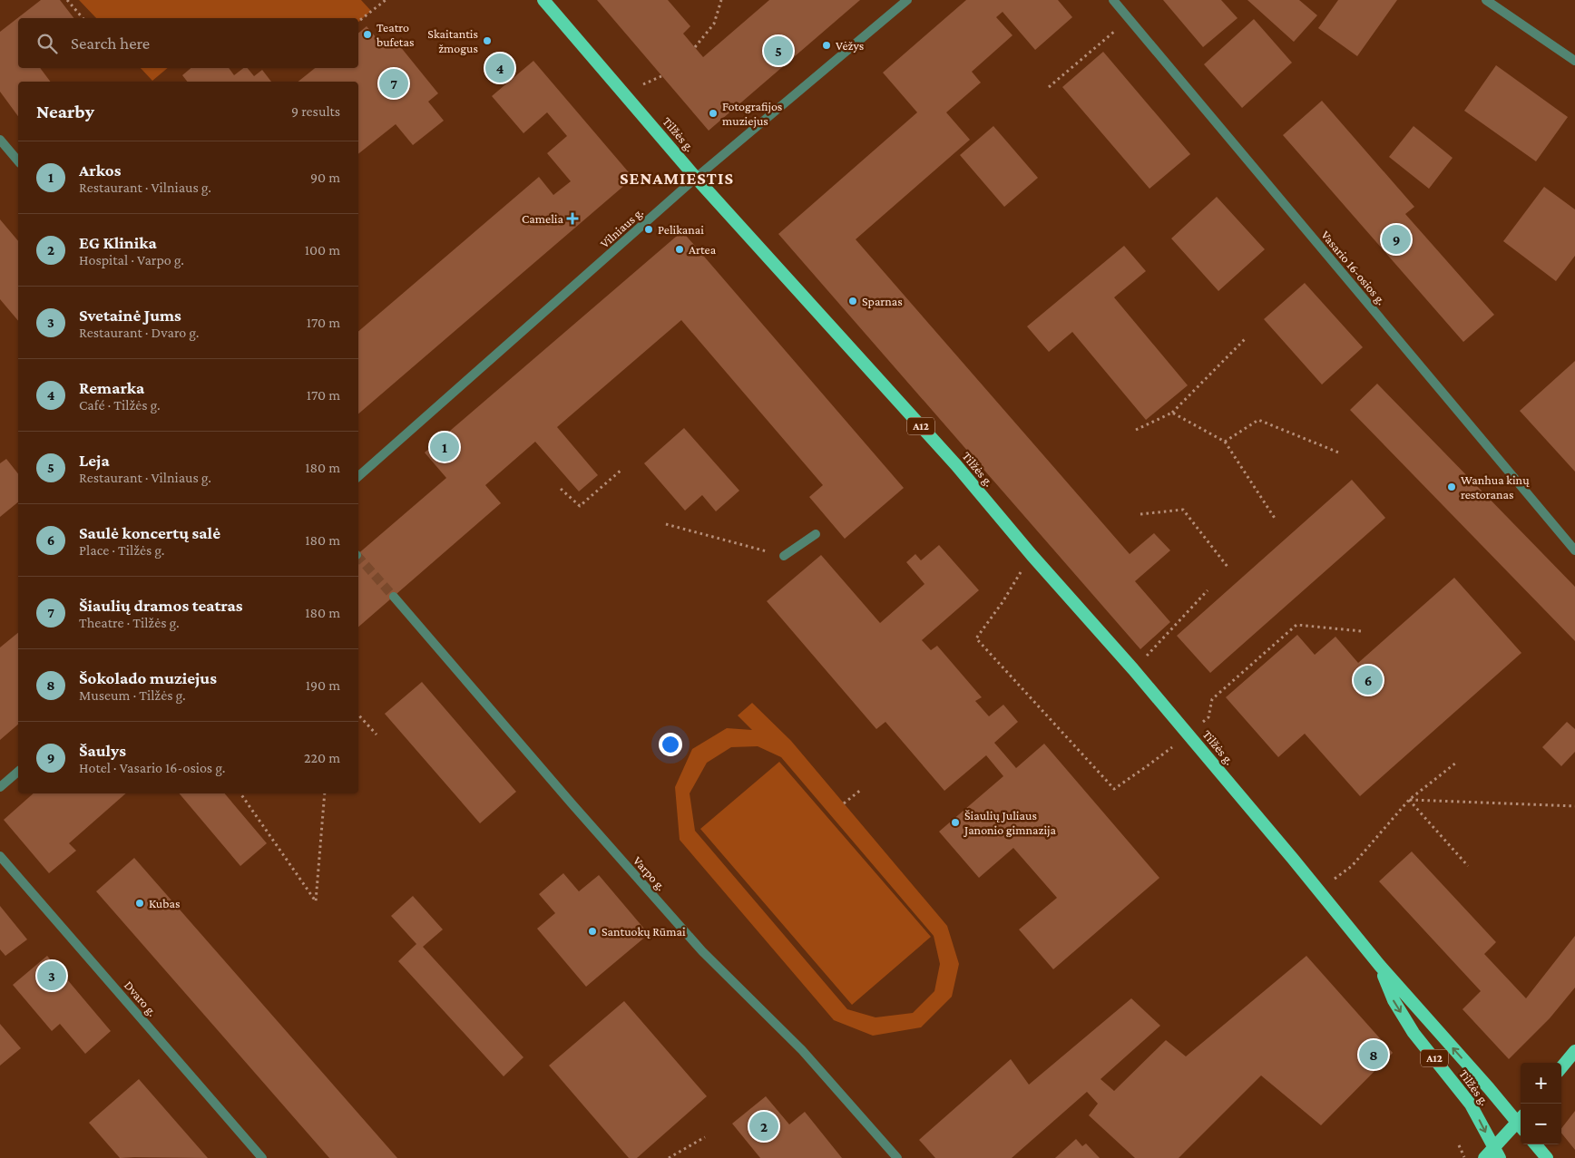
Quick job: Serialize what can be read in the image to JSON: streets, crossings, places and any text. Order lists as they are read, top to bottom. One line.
{"streets":{"highway":["Tilžės g.","A12"],"street":["Vilniaus g.","Vasario 16-osios g.","Varpo g.","Dvaro g."]},"crossings":[["Tilžės g.","Vilniaus g."]],"districts":["SENAMIESTIS"],"places":{"other":["Teatro bufetas","Skaitantis žmogus","Vėžys","Fotografijos muziejus","Pelikanai","Artea","Sparnas","Wanhua kinų restoranas","Šiaulių Juliaus Janonio gimnazija","Kubas","Santuokų Rūmai"],"health":["Camelia"]},"page":{"search":"Search here","pins":["5","4","7","9","1","6","3","8","2"],"heading":["Nearby","9 results"],"list":[{"mark":"1","name":"Arkos","note":"Restaurant · Vilniaus g.","value":"90 m"},{"mark":"2","name":"EG Klinika","note":"Hospital · Varpo g.","value":"100 m"},{"mark":"3","name":"Svetainė Jums","note":"Restaurant · Dvaro g.","value":"170 m"},{"mark":"4","name":"Remarka","note":"Café · Tilžės g.","value":"170 m"},{"mark":"5","name":"Leja","note":"Restaurant · Vilniaus g.","value":"180 m"},{"mark":"6","name":"Saulė koncertų salė","note":"Place · Tilžės g.","value":"180 m"},{"mark":"7","name":"Šiaulių dramos teatras","note":"Theatre · Tilžės g.","value":"180 m"},{"mark":"8","name":"Šokolado muziejus","note":"Museum · Tilžės g.","value":"190 m"},{"mark":"9","name":"Šaulys","note":"Hotel · Vasario 16-osios g.","value":"220 m"}],"map_buttons":["+","−"]}}
